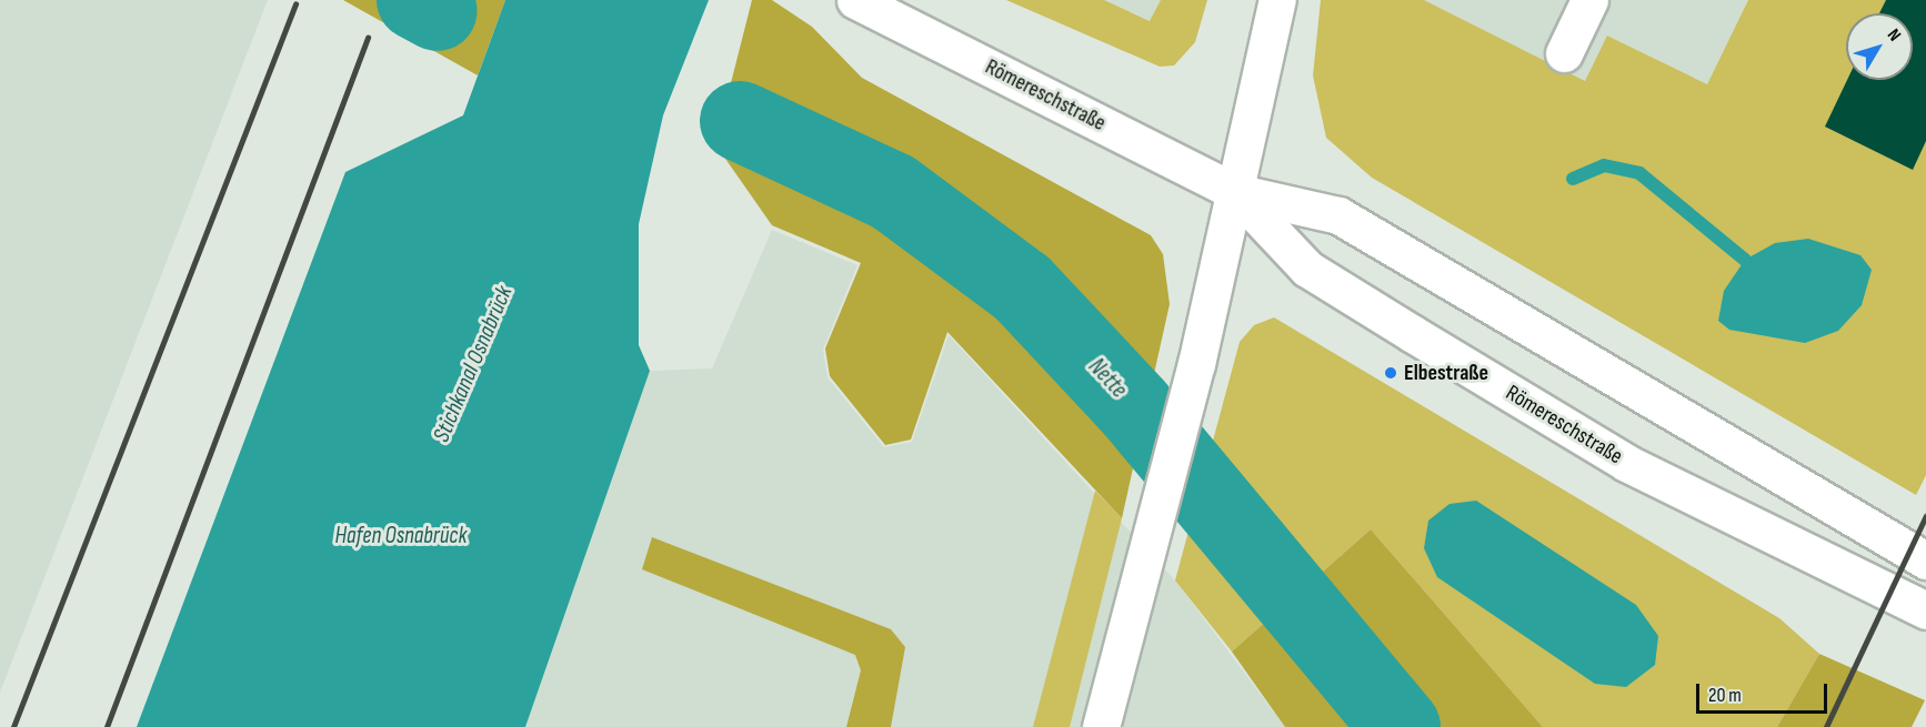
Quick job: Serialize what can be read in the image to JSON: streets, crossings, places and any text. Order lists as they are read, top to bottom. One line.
{"streets":{"main road":["Römereschstraße"]},"water":["Stichkanal Osnabrück","Nette","Hafen Osnabrück"],"places":["Elbestraße"],"scale_bar":"20 m","north":"top right"}
